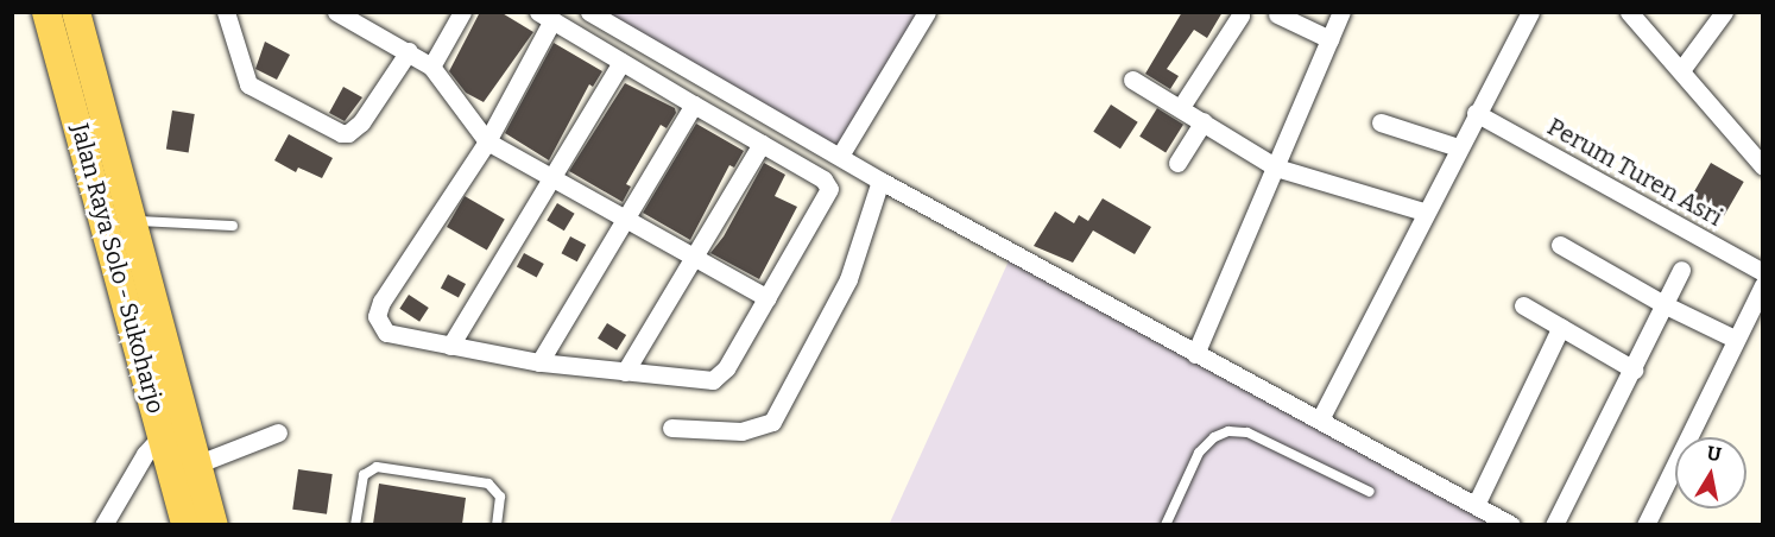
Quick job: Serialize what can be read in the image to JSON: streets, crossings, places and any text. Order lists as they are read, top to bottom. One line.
{"streets":{"main road":["Jalan Raya Solo - Sukoharjo"],"street":["Perum Turen Asri"]},"north":"top"}
